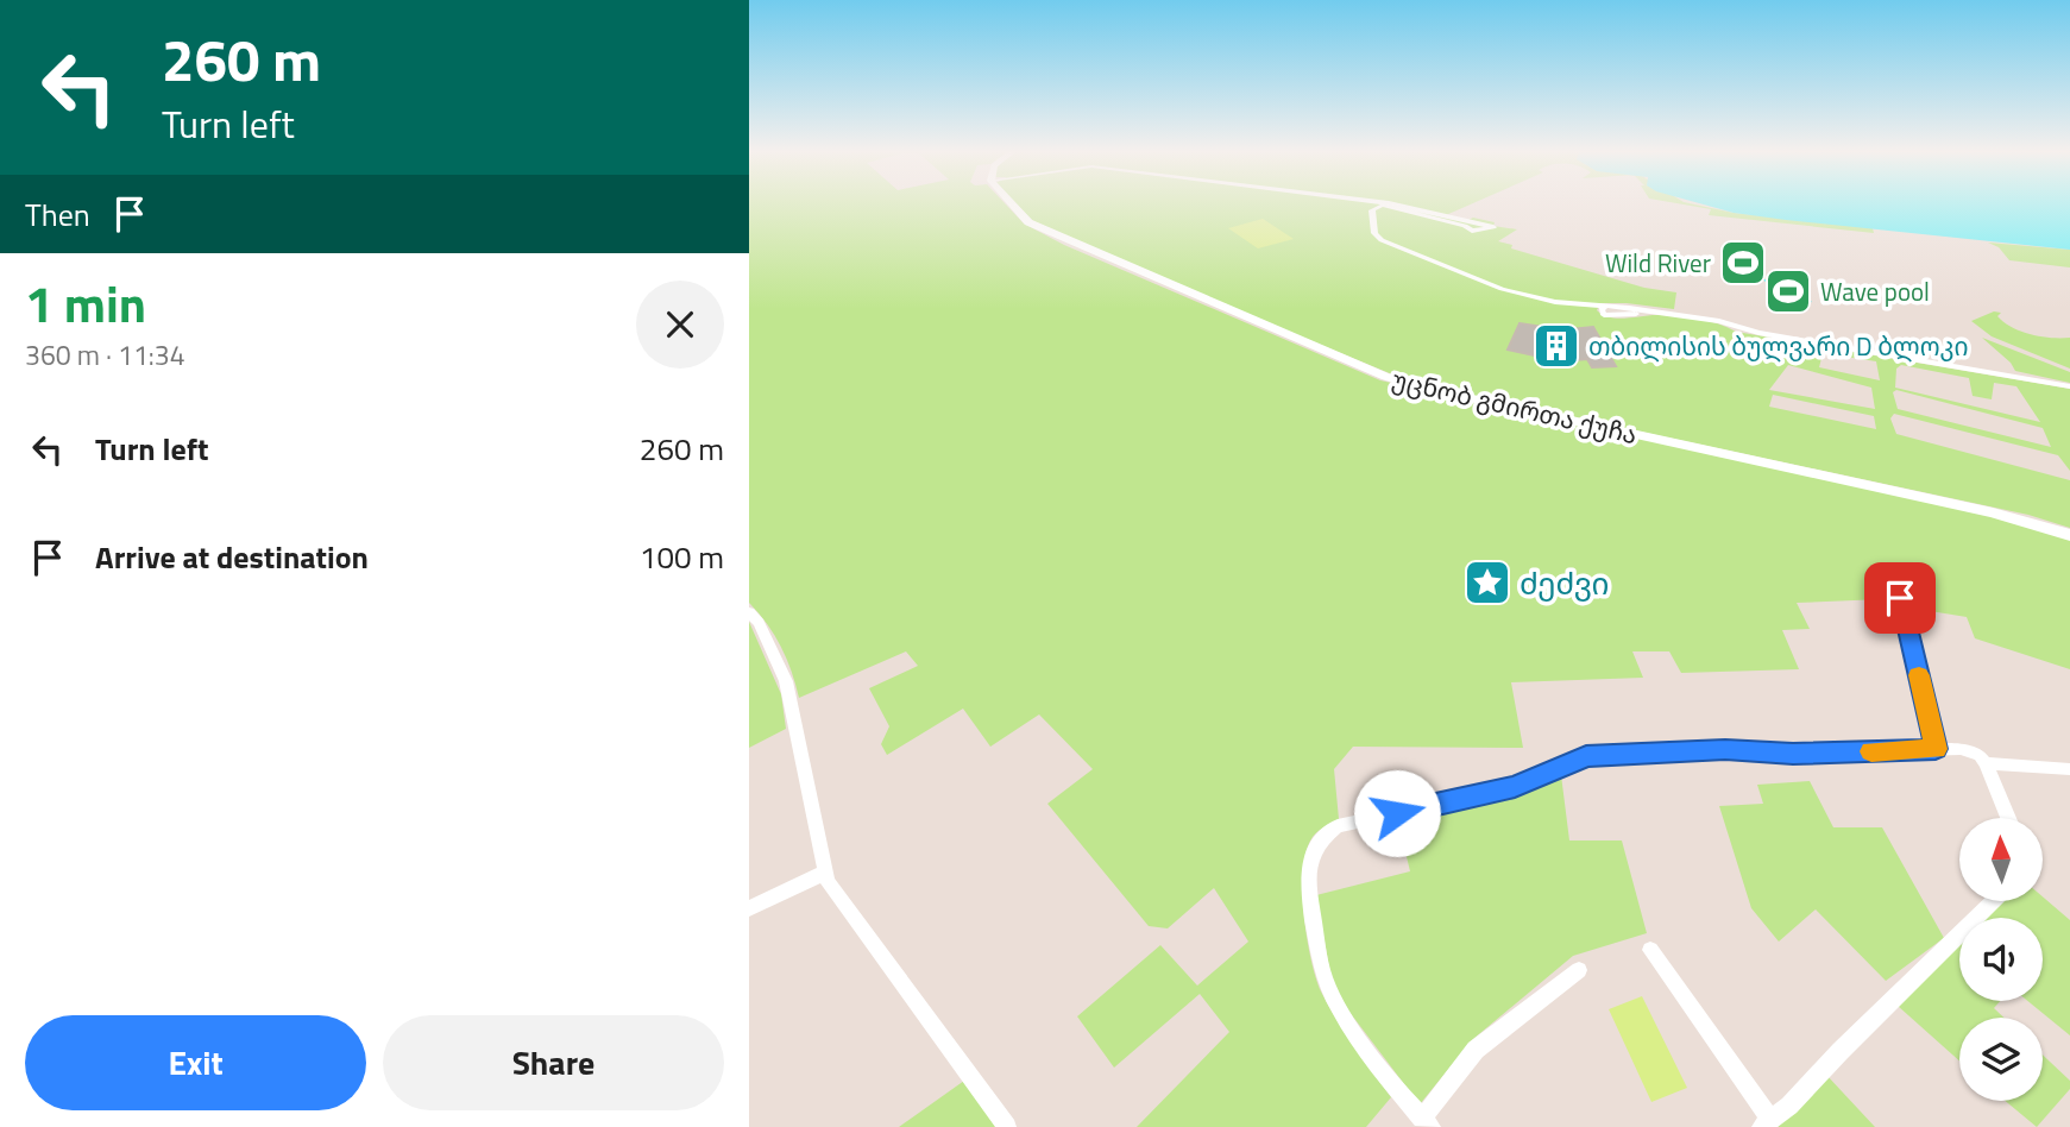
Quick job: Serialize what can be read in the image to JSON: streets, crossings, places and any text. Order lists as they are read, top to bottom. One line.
{"streets":{"main road":["უცნობ გმირთა ქუჩა"]},"places":{"sports":["Wild River","Wave pool"],"building":["თბილისის ბულვარი D ბლოკი"],"place":["ძეძვი"]},"north":"top","page":{"turn":["260 m","Turn left"],"then":"Then","heading":["1 min","360 m · 11:34"],"list":[{"name":"Turn left","value":"260 m"},{"name":"Arrive at destination","value":"100 m"}],"buttons":["Exit","Share"]}}
